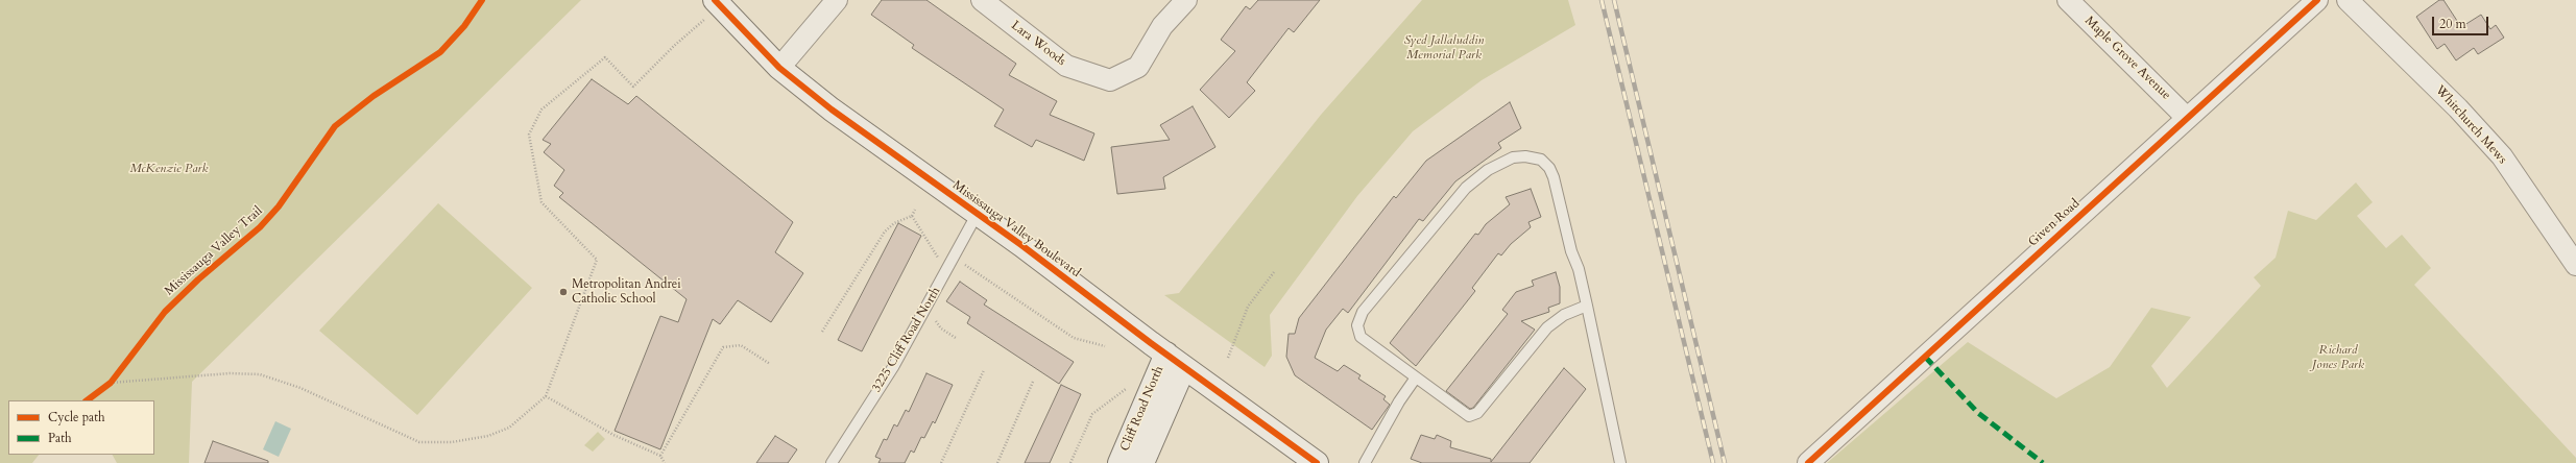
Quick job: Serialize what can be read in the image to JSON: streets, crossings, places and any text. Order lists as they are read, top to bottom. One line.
{"streets":{"street":["Lara Woods","Maple Grove Avenue","Whitchurch Mews","Given Road","Mississauga Valley Boulevard","Cliff Road North"],"lane":["3225 Cliff Road North"],"cycle path":["Mississauga Valley Trail"]},"crossings":[["Maple Grove Avenue","Given Road"],["Mississauga Valley Boulevard","3225 Cliff Road North"],["Mississauga Valley Boulevard","Cliff Road North"]],"parks":["Syed Jallaluddin Memorial Park","McKenzie Park","Richard Jones Park"],"places":["Metropolitan Andrei Catholic School"],"legend":["Cycle path","Path"],"scale_bar":"20 m"}
